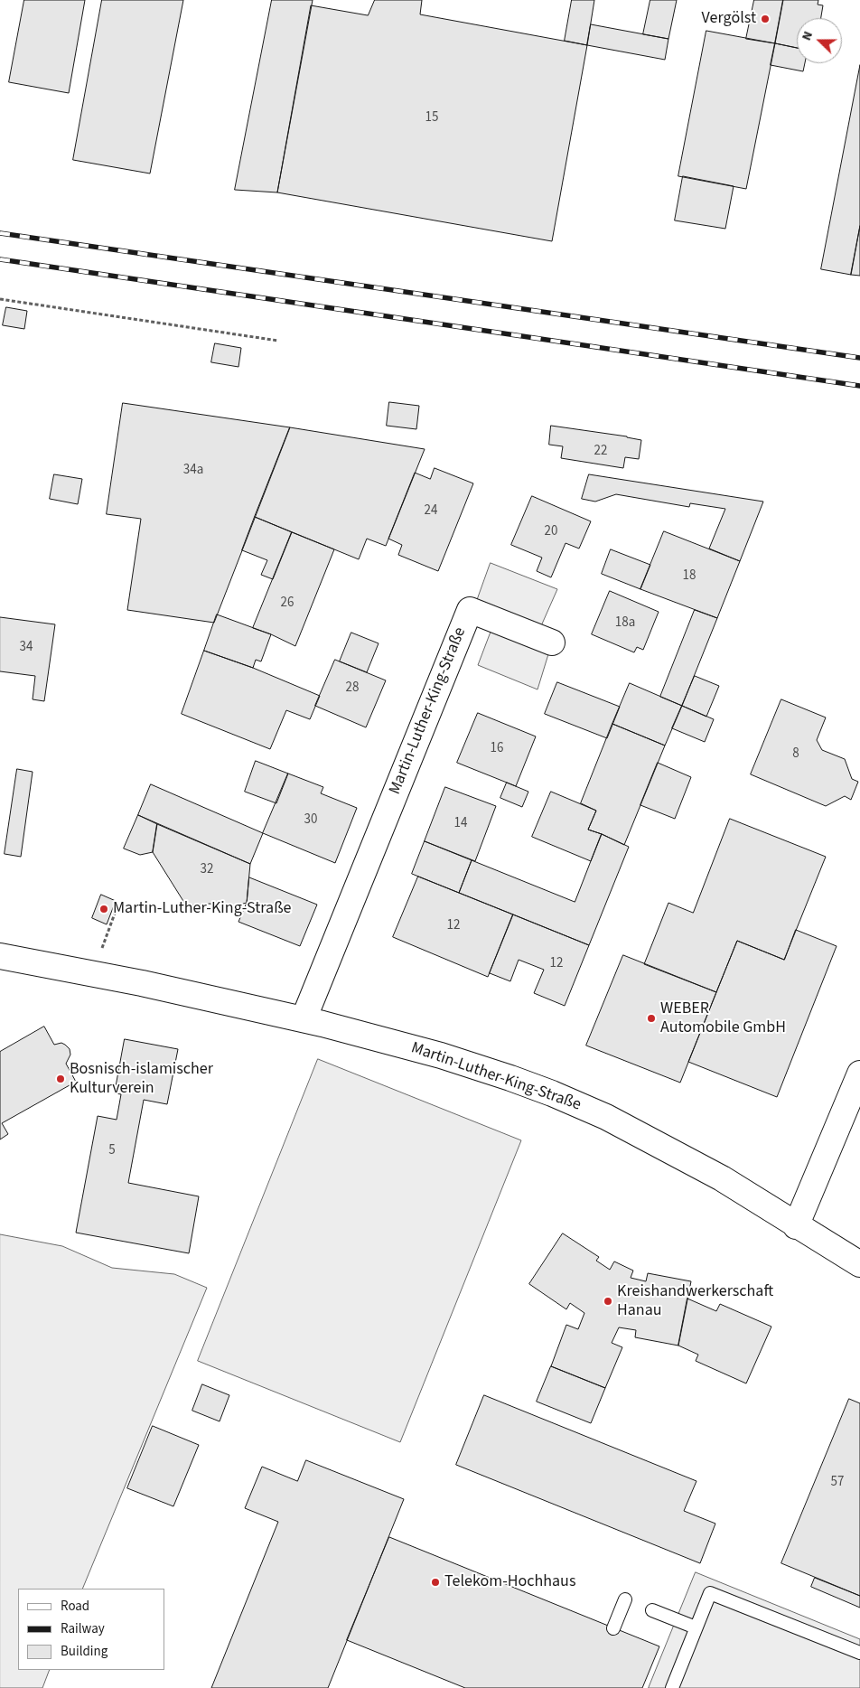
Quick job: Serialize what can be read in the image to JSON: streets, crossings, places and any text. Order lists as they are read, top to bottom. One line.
{"streets":{"street":["Martin-Luther-King-Straße"]},"places":["Vergölst","Martin-Luther-King-Straße","WEBER Automobile GmbH","Bosnisch-islamischer Kulturverein","Kreishandwerkerschaft Hanau","Telekom-Hochhaus"],"house_numbers":["15","22","34a","24","20","18","26","18a","34","28","16","8","30","14","32","12","12","5","57"],"legend":["Road","Railway","Building"],"north":"left"}
